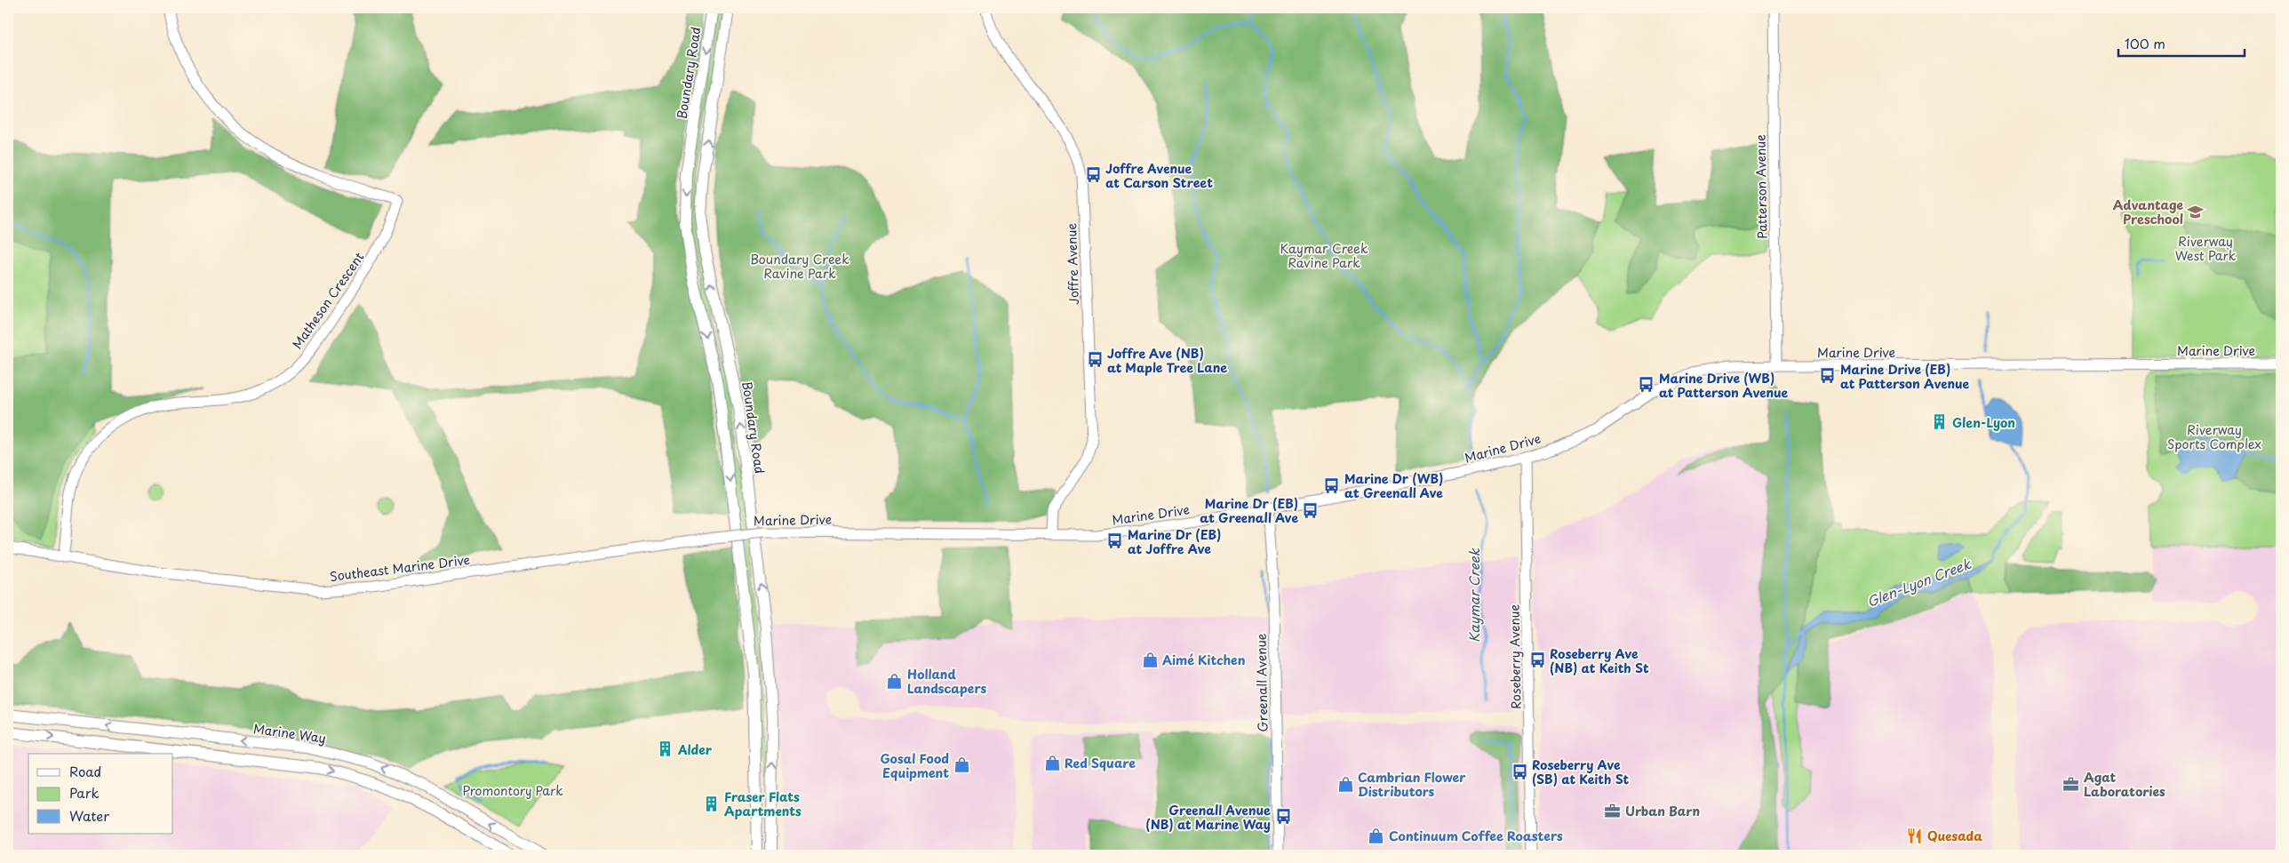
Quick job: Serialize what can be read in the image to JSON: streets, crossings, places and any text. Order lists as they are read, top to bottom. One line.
{"streets":{"main road":["Boundary Road","Marine Way"],"street":["Patterson Avenue","Joffre Avenue","Matheson Crescent","Marine Drive","Southeast Marine Drive","Roseberry Avenue","Greenall Avenue"]},"crossings":[["Patterson Avenue","Marine Drive"],["Joffre Avenue","Marine Drive"],["Matheson Crescent","Southeast Marine Drive"],["Marine Drive","Southeast Marine Drive"],["Marine Drive","Roseberry Avenue"],["Marine Drive","Greenall Avenue"]],"water":["Glen-Lyon Creek","Kaymar Creek"],"parks":["Riverway West Park","Kaymar Creek Ravine Park","Boundary Creek Ravine Park","Riverway Sports Complex","Promontory Park"],"places":{"bus stop":["Joffre Avenue at Carson Street","Joffre Ave (NB) at Maple Tree Lane","Marine Drive (EB) at Patterson Avenue","Marine Drive (WB) at Patterson Avenue","Marine Dr (WB) at Greenall Ave","Marine Dr (EB) at Greenall Ave","Marine Dr (EB) at Joffre Ave","Roseberry Ave (NB) at Keith St","Roseberry Ave (SB) at Keith St","Greenall Avenue (NB) at Marine Way"],"school or university":["Advantage Preschool"],"building":["Glen-Lyon","Alder","Fraser Flats Apartments"],"shop":["Aimé Kitchen","Holland Landscapers","Red Square","Gosal Food Equipment","Cambrian Flower Distributors","Continuum Coffee Roasters"],"office":["Agat Laboratories","Urban Barn"],"restaurant":["Quesada"]},"legend":["Road","Park","Water"],"scale_bar":"100 m"}
